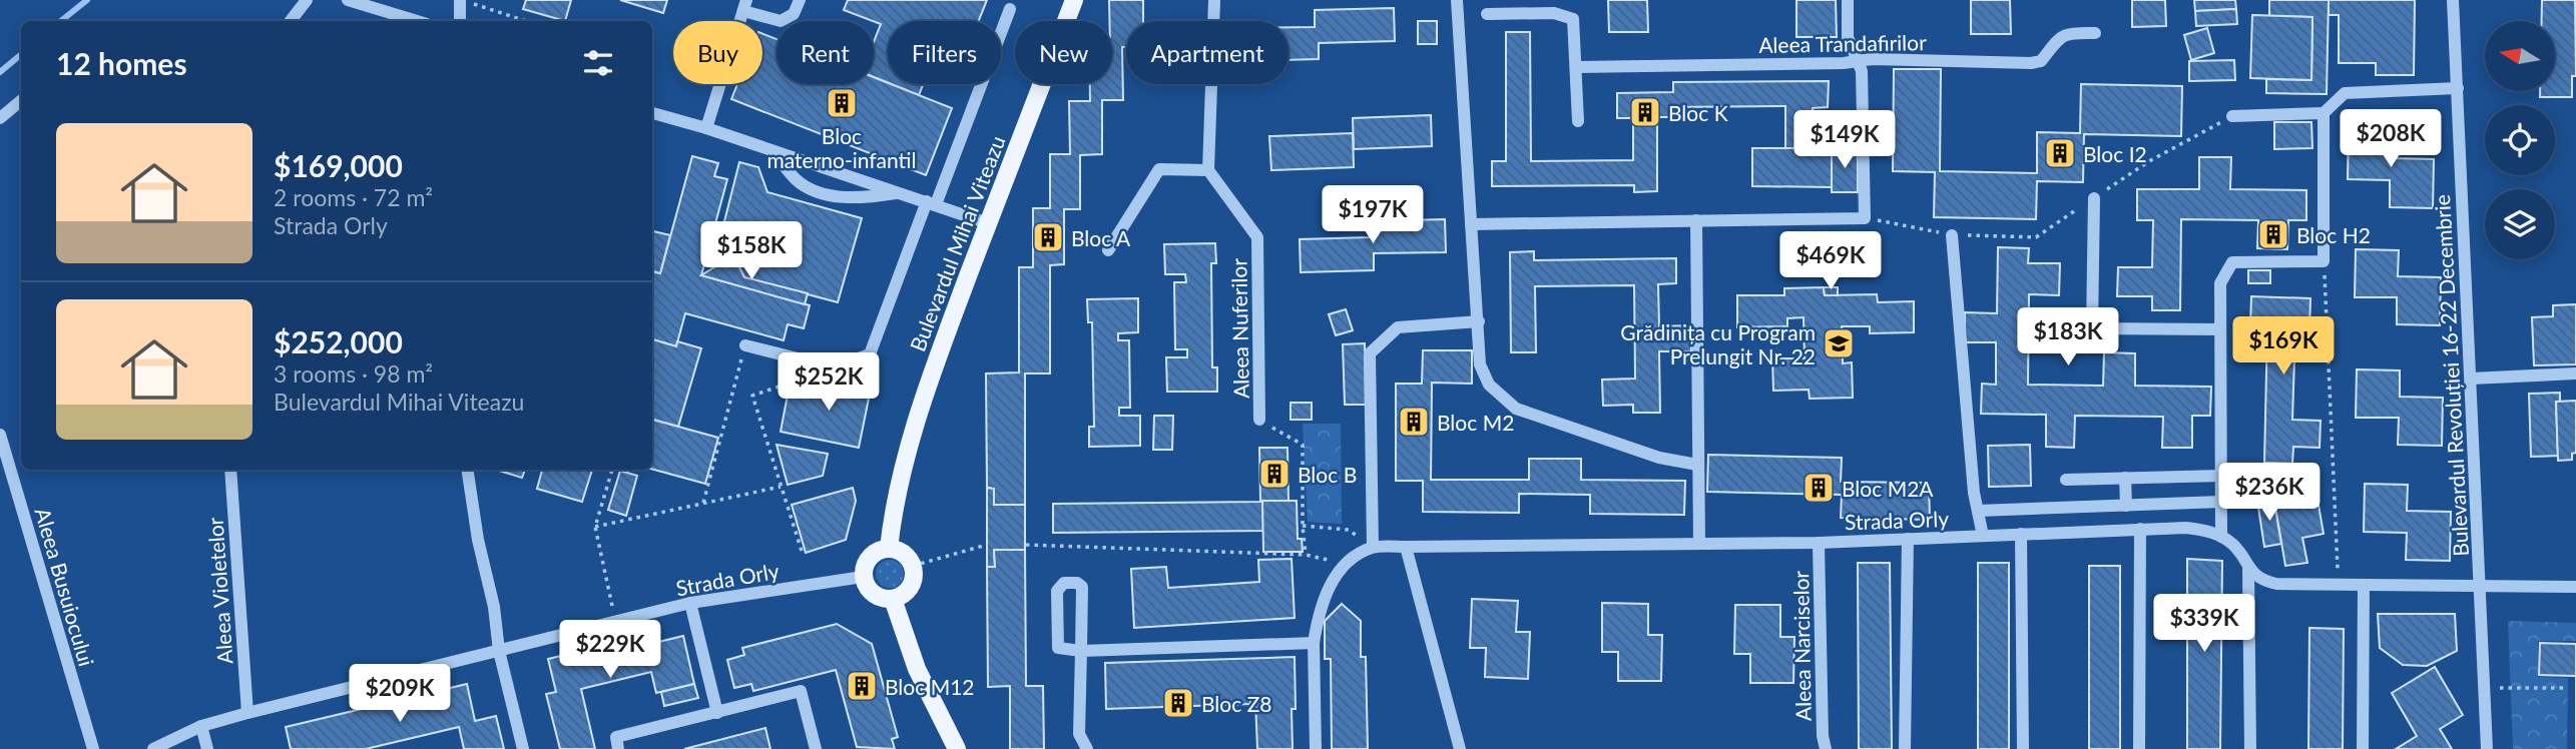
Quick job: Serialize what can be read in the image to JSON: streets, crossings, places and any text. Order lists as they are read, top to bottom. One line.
{"streets":{"main road":["Bulevardul Mihai Viteazu"],"street":["Aleea Trandafirilor","Aleea Nuferilor","Bulevardul Revoluției 16-22 Decembrie","Strada Orly","Aleea Busuiocului","Aleea Violetelor","Aleea Narciselor"]},"crossings":[["Bulevardul Mihai Viteazu","Strada Orly"],["Strada Orly","Aleea Violetelor"],["Strada Orly","Aleea Narciselor"]],"places":{"building":["Bloc materno-infantil","Bloc K","Bloc I2","Bloc H2","Bloc A","Bloc M2","Bloc B","Bloc M2A","Bloc M12","Bloc Z8"],"school or university":["Grădinița cu Program Prelungit Nr. 22"]},"north":"left","page":{"chip":["Buy","Rent","Filters","New","Apartment"],"heading":"12 homes","list":[{"name":"$169,000","note":"2 rooms · 72 m² · Strada Orly"},{"name":"$252,000","note":"3 rooms · 98 m² · Bulevardul Mihai Viteazu"}],"price":["$208K","$149K","$197K","$158K","$469K","$183K","$169K","$252K","$236K","$339K","$229K","$209K"]}}
